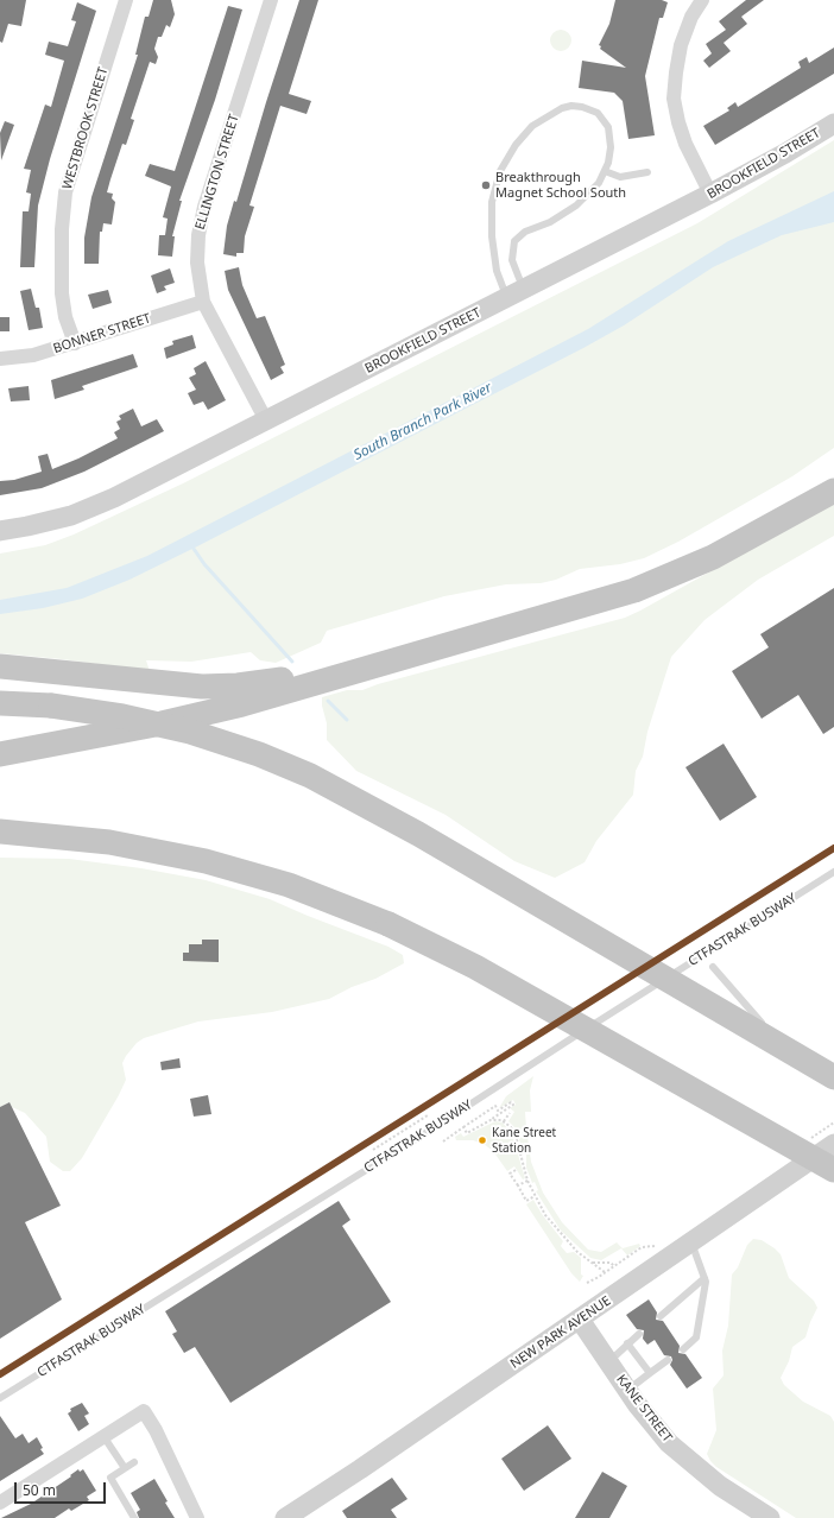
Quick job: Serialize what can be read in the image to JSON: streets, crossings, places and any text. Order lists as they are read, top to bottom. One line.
{"streets":{"street":["WESTBROOK STREET","BROOKFIELD STREET","ELLINGTON STREET","BONNER STREET","NEW PARK AVENUE","KANE STREET"],"lane":["CTFASTRAK BUSWAY"]},"crossings":[["WESTBROOK STREET","BONNER STREET"],["BROOKFIELD STREET","ELLINGTON STREET"],["ELLINGTON STREET","BONNER STREET"],["NEW PARK AVENUE","KANE STREET"]],"water":["South Branch Park River"],"places":["Breakthrough Magnet School South","Kane Street Station"],"scale_bar":"50 m"}
